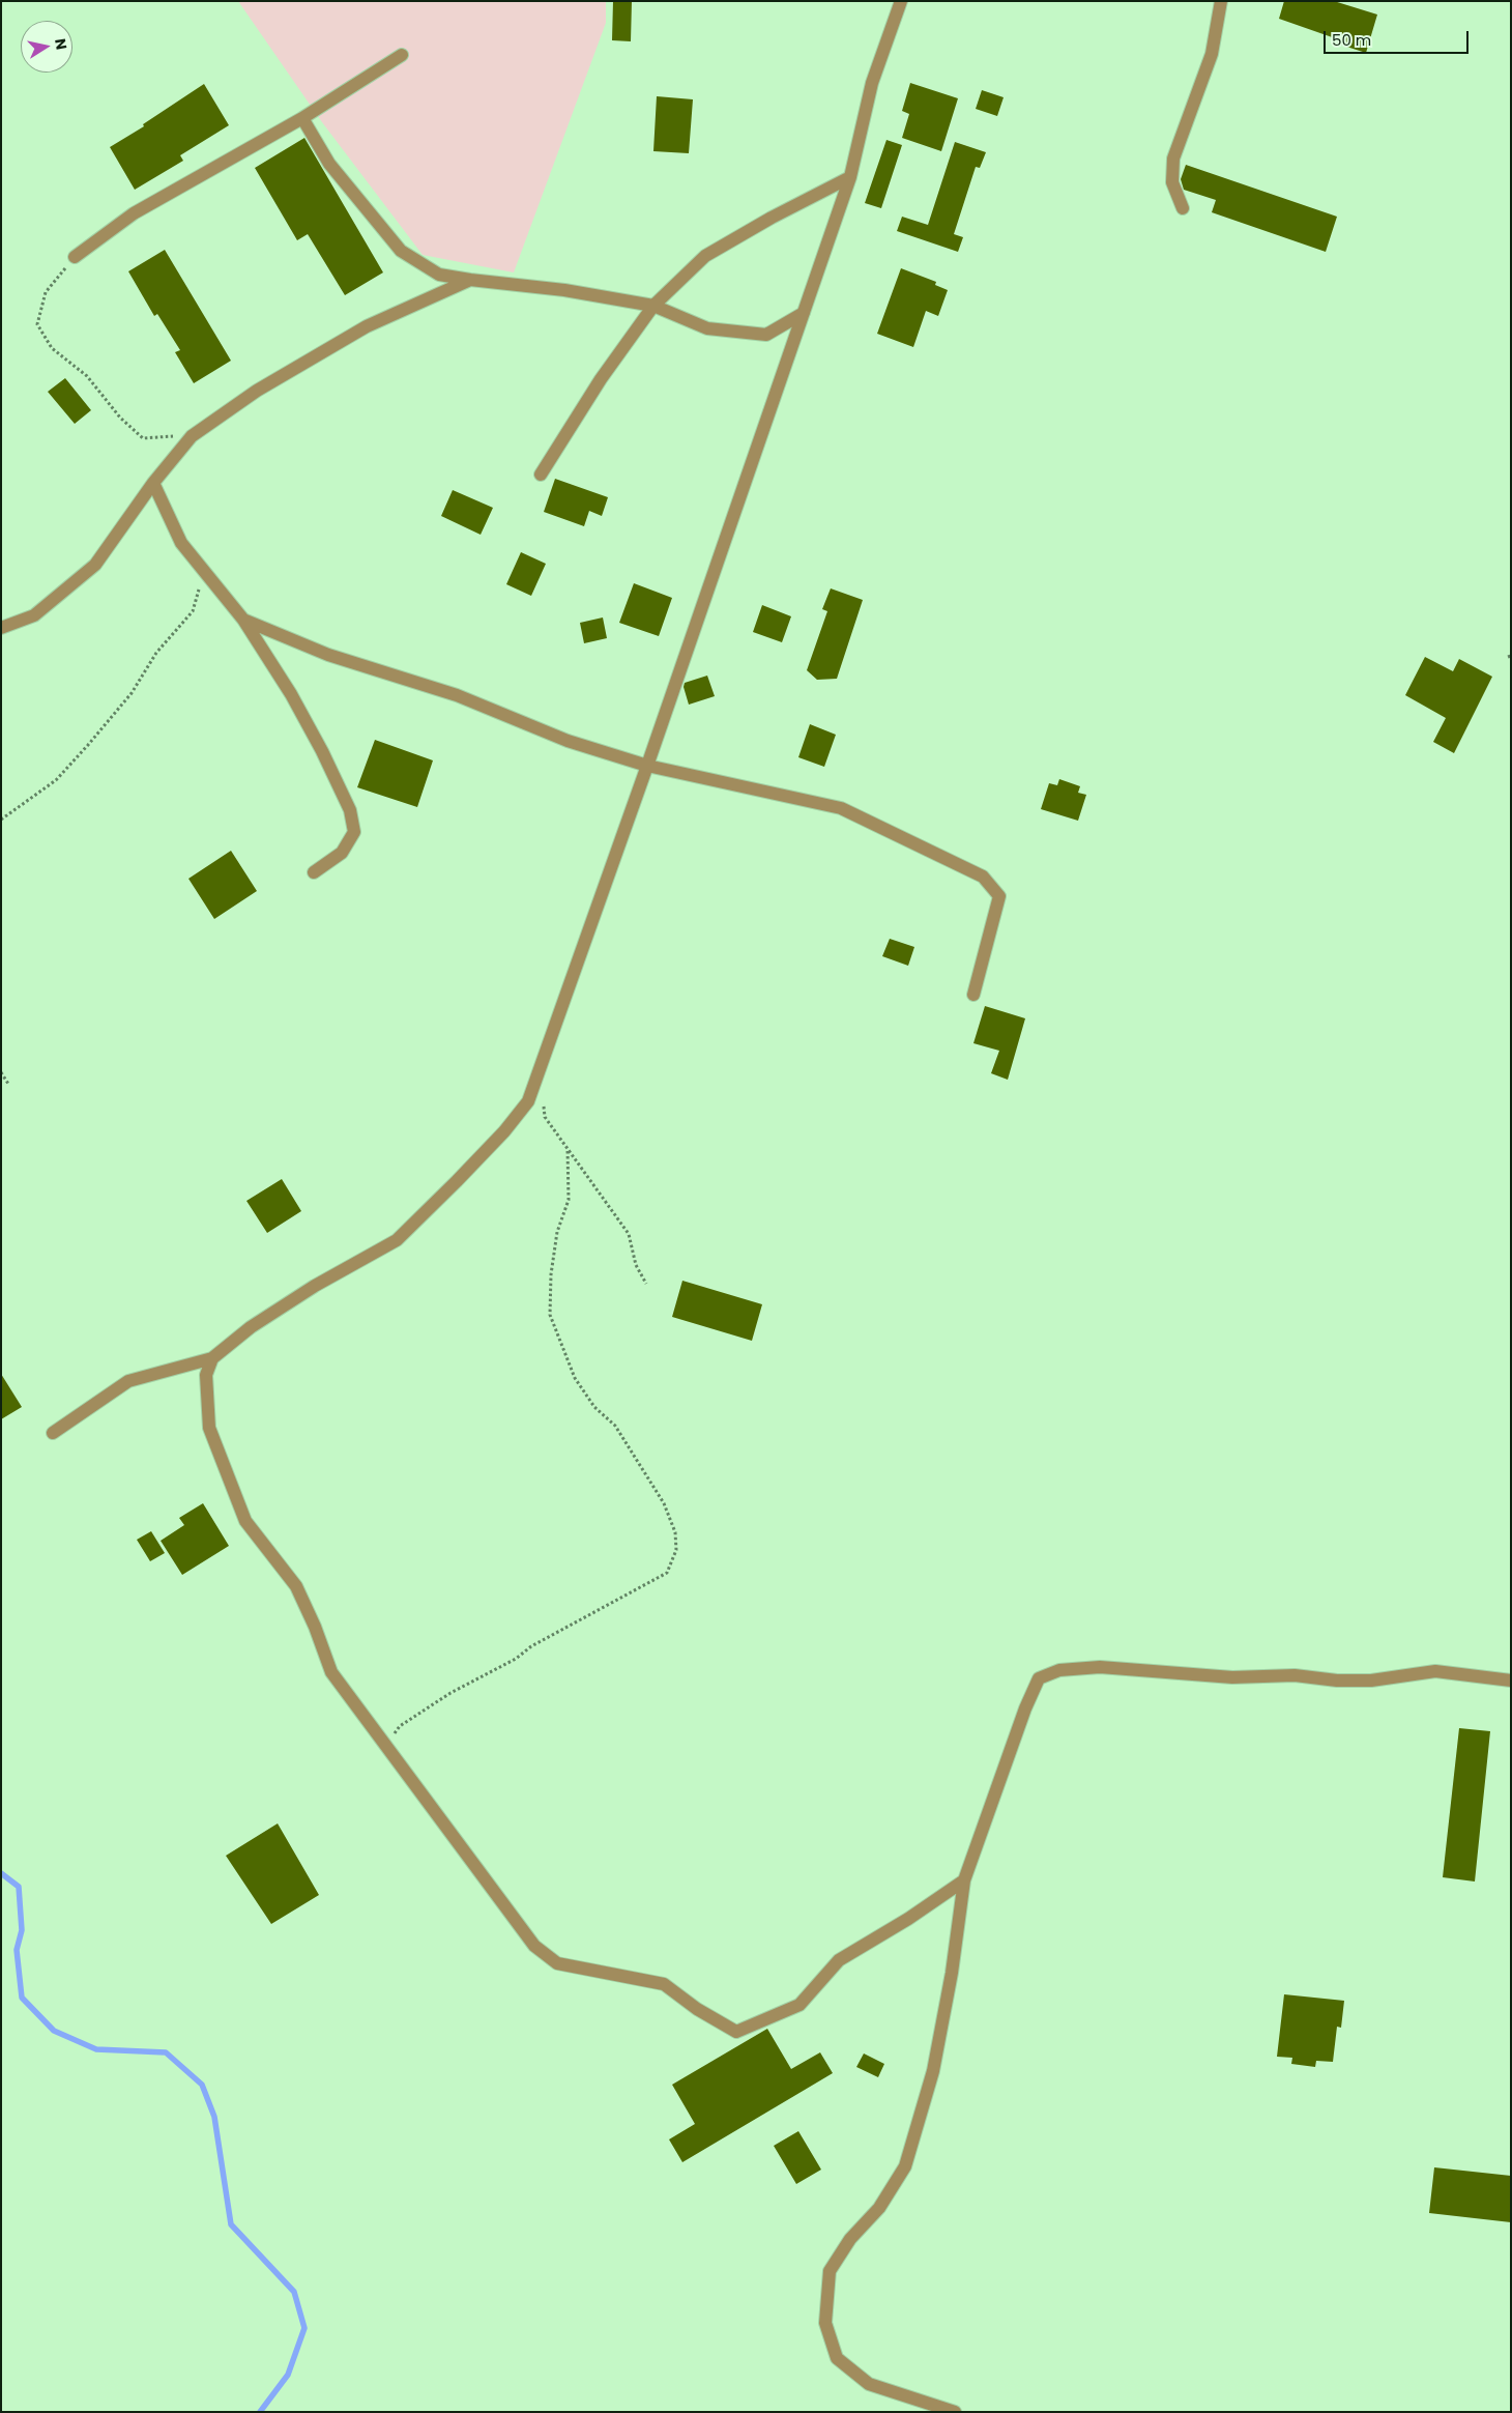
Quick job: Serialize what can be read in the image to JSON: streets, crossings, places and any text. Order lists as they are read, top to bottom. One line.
{"scale_bar":"50 m","north":"right"}
